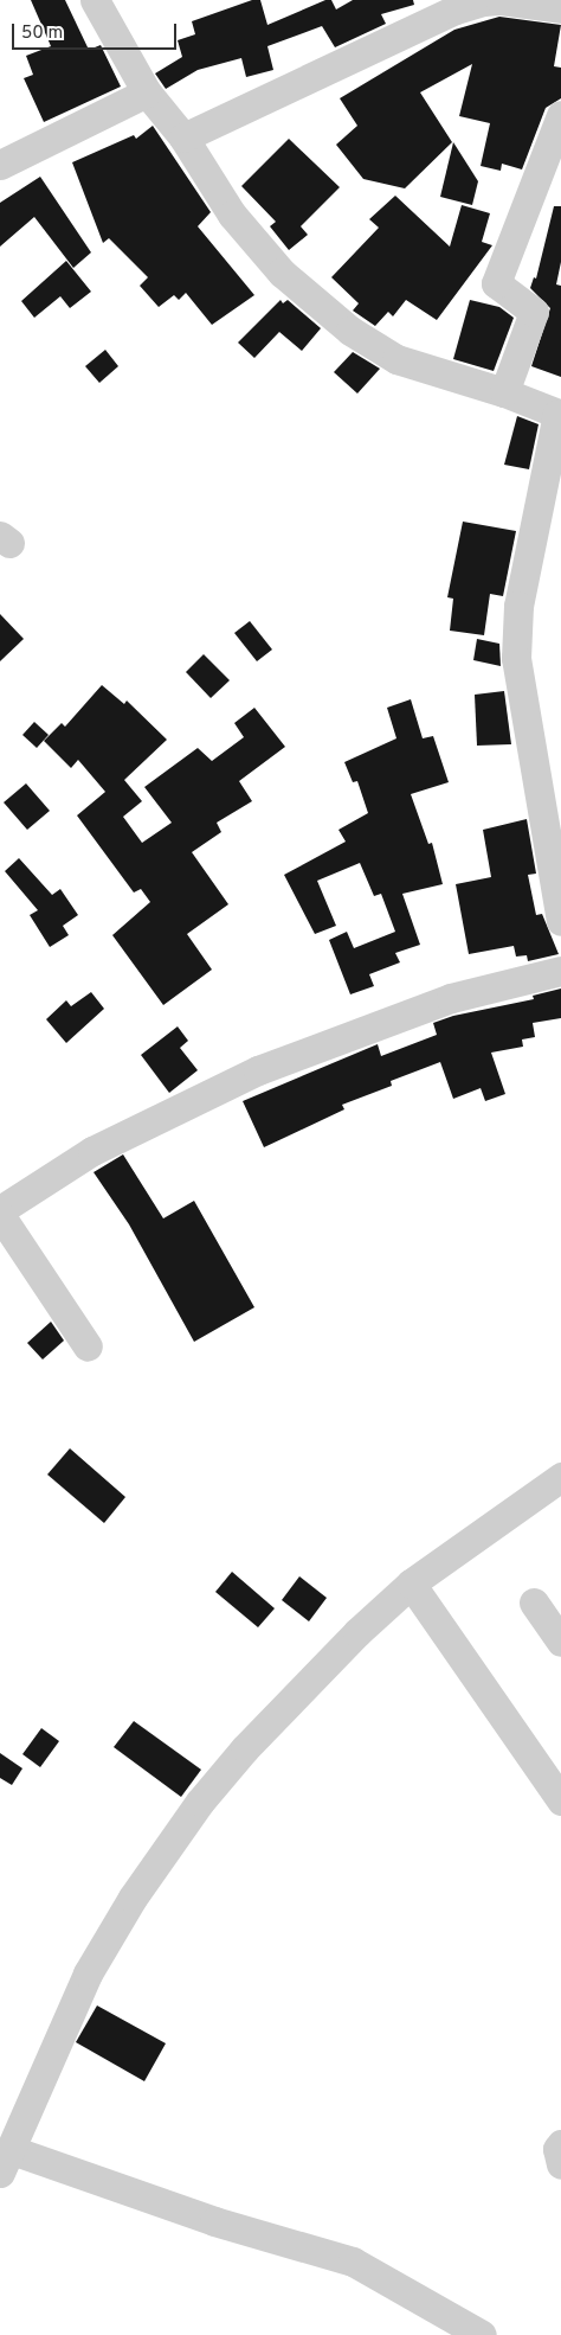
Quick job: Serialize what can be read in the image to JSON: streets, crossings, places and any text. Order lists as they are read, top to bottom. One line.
{"scale_bar":"50 m"}
